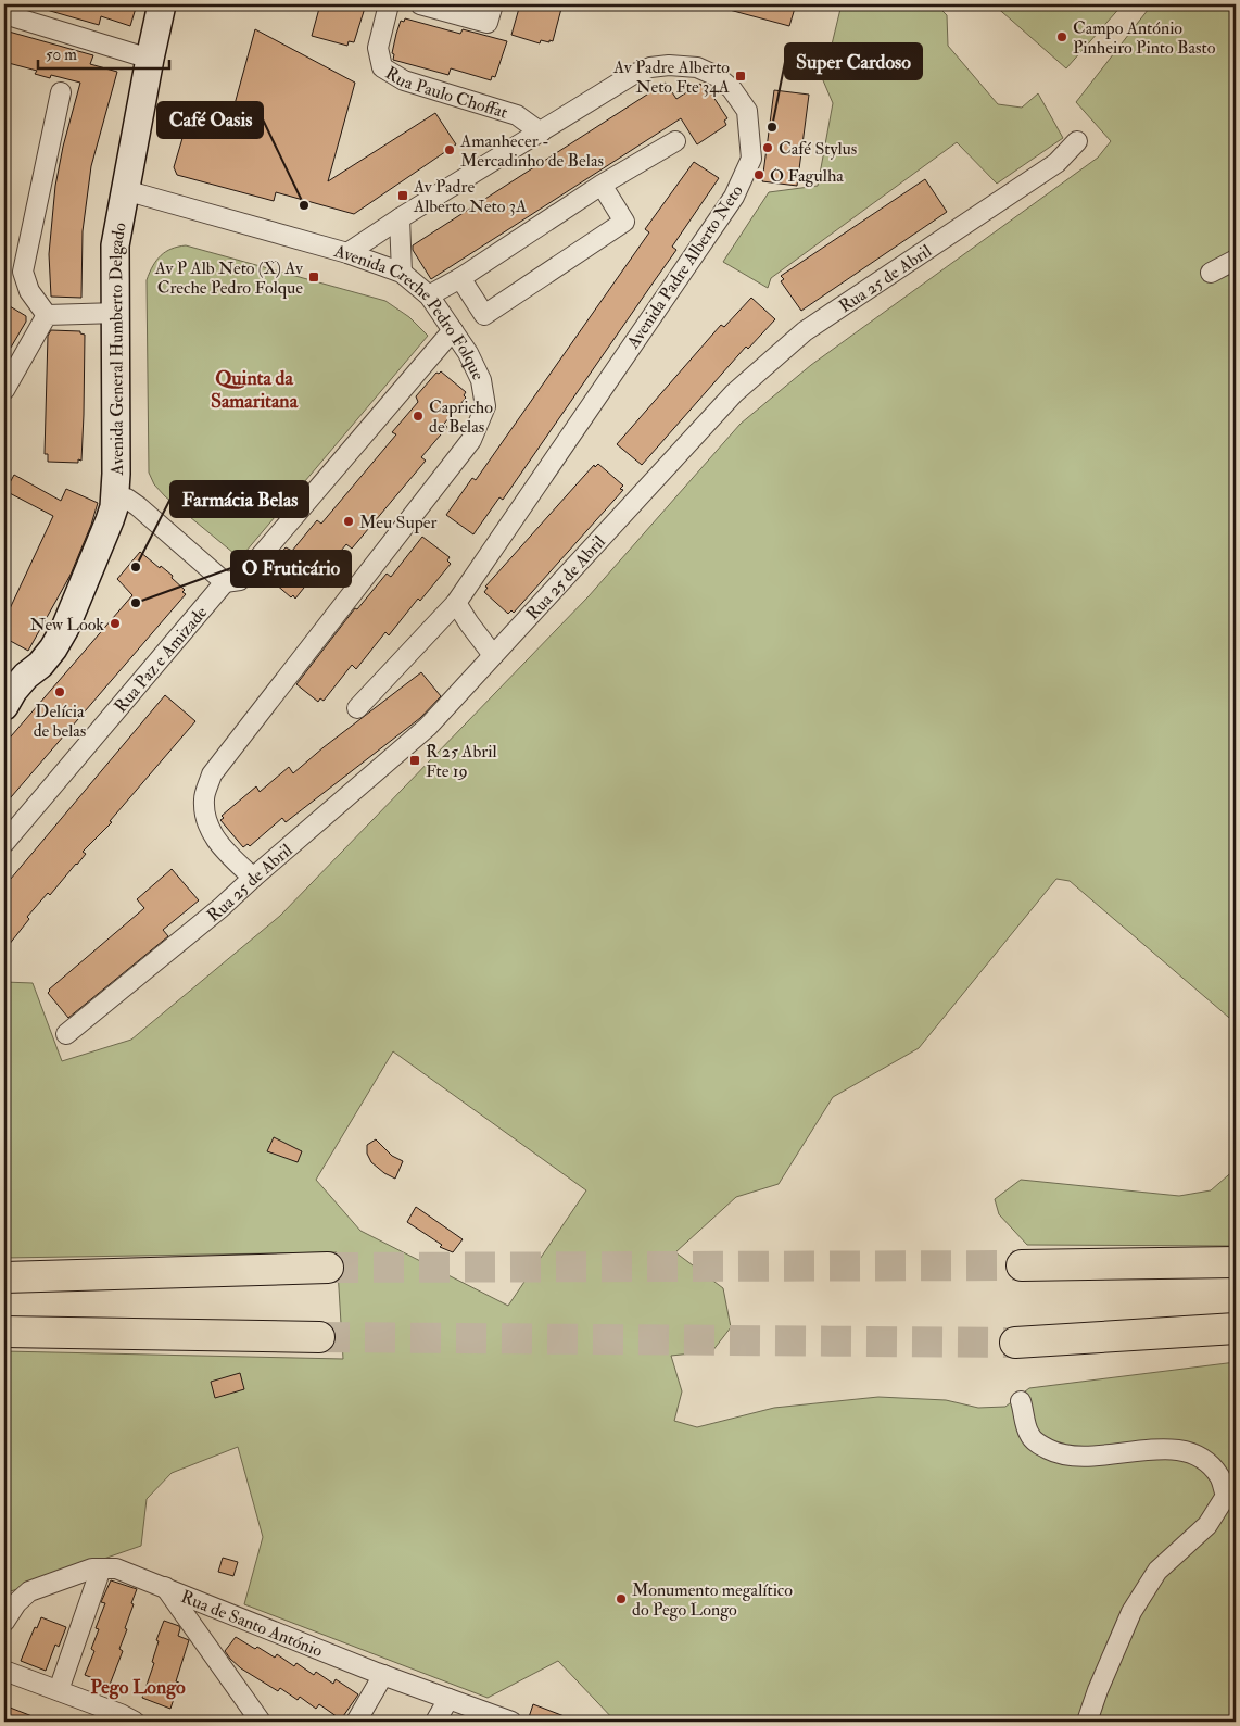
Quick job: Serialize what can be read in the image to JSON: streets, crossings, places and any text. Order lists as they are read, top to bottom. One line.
{"streets":{"main road":["Avenida General Humberto Delgado"],"street":["Rua Paulo Choffat","Avenida Padre Alberto Neto","Rua 25 de Abril","Avenida Creche Pedro Folque","Rua Paz e Amizade","Rua de Santo António"]},"crossings":[["Rua Paulo Choffat","Avenida Padre Alberto Neto"],["Avenida Padre Alberto Neto","Avenida Creche Pedro Folque"],["Rua 25 de Abril","Avenida Creche Pedro Folque"],["Avenida Creche Pedro Folque","Avenida General Humberto Delgado"]],"districts":["Quinta da Samaritana","Pego Longo"],"places":{"other":["Campo António Pinheiro Pinto Basto","Super Cardoso","Café Stylus","Amanhecer - Mercadinho de Belas","O Fagulha","Café Oasis","Capricho de Belas","Meu Super","Farmácia Belas","O Fruticário","New Look","Delícia de belas","Monumento megalítico do Pego Longo"],"transit":["Av Padre Alberto Neto Fte 34A","Av Padre Alberto Neto 3A","Av P Alb Neto (X) Av Creche Pedro Folque","R 25 Abril Fte 19"]},"scale_bar":"50 m"}
